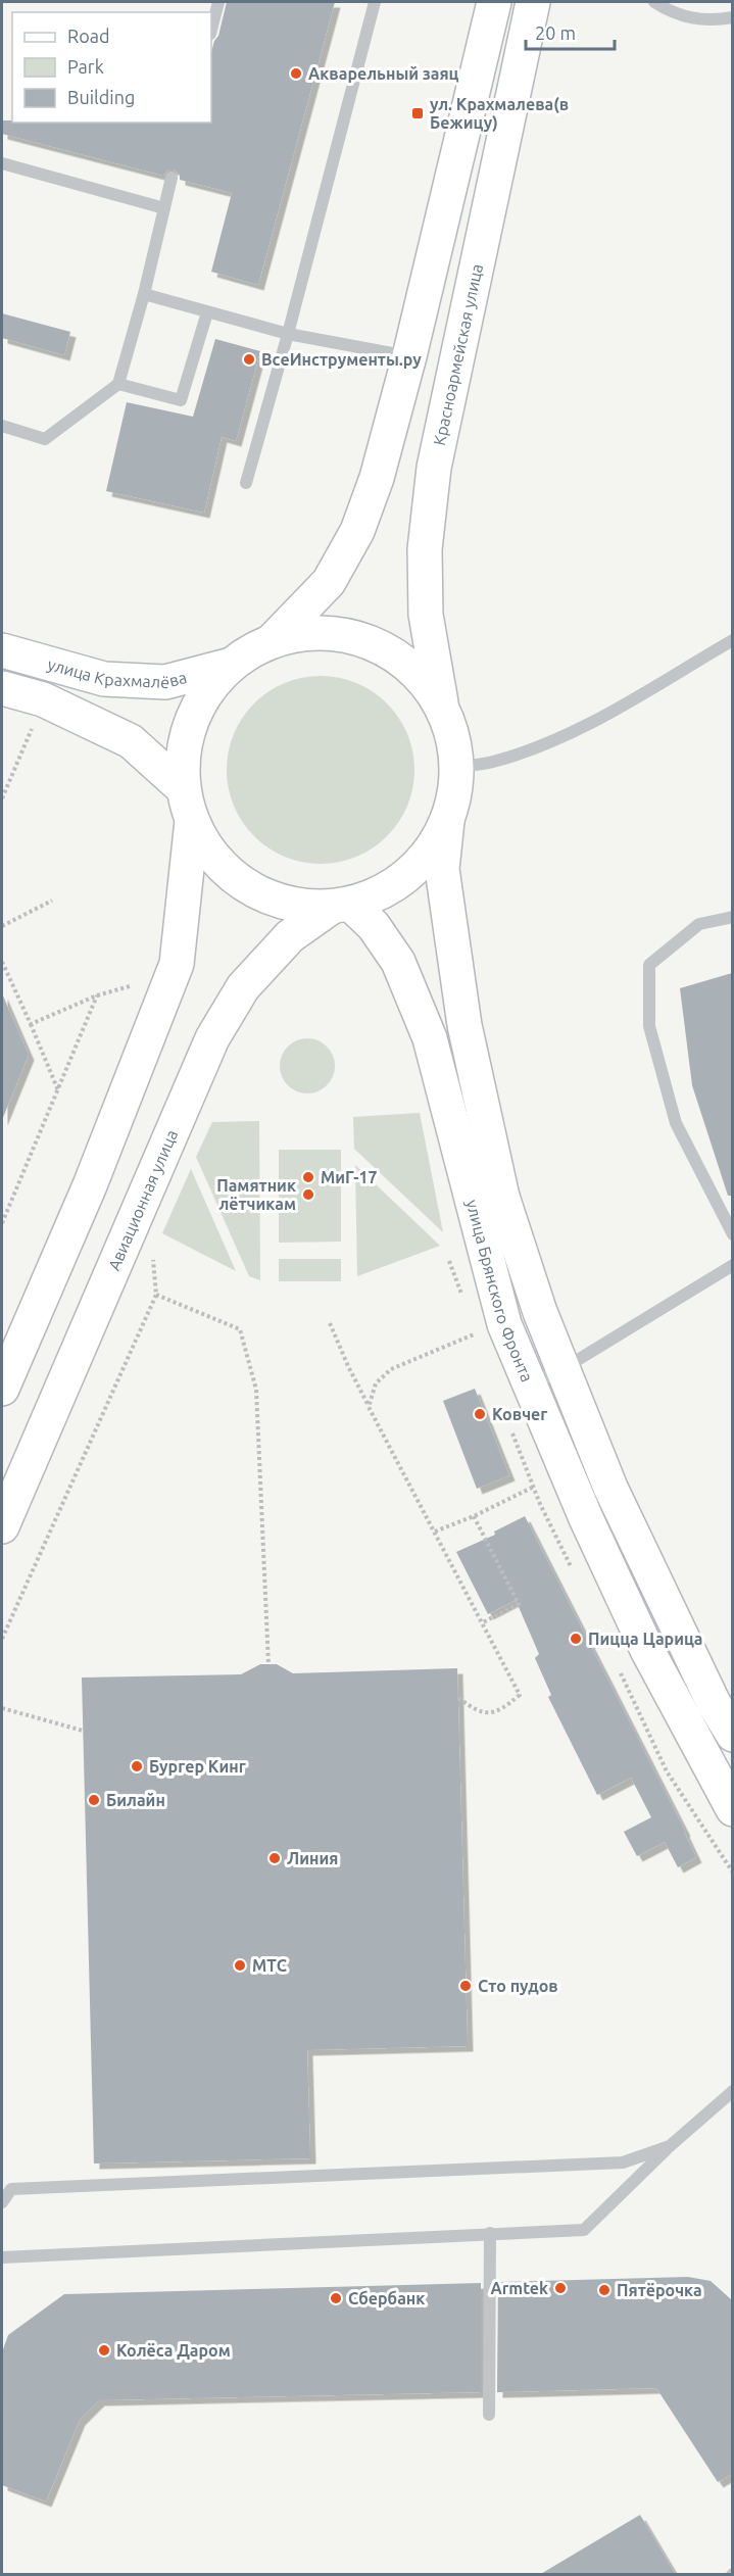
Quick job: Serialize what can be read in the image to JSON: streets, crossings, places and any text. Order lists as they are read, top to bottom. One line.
{"streets":{"main road":["Красноармейская улица","улица Крахмалёва","Авиационная улица","улица Брянского Фронта"]},"crossings":[["Авиационная улица","улица Брянского Фронта"]],"places":{"other":["Акварельный заяц","ВсеИнструменты.ру","МиГ-17","Памятник лётчикам","Ковчег","Пицца Царица","Бургер Кинг","Билайн","Линия","МТС","Сто пудов","Armtek","Пятёрочка","Сбербанк","Колёса Даром"],"transit":["ул. Крахмалева(в Бежицу)"]},"legend":["Road","Park","Building"],"scale_bar":"20 m"}
